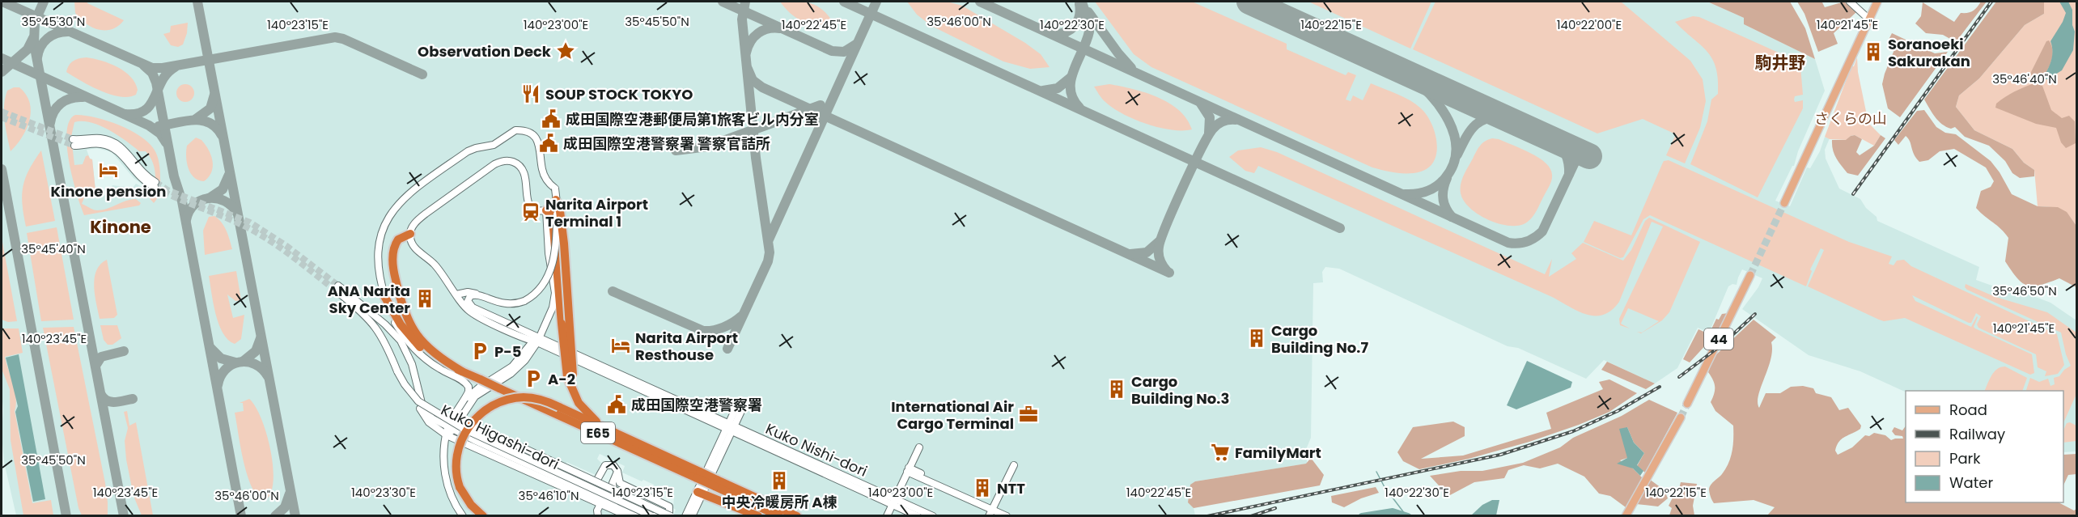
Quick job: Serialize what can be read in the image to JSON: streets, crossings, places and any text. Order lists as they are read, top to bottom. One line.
{"streets":{"highway":["E65"],"main road":["44"],"street":["Kuko Higashi-dori","Kuko Nishi-dori"]},"districts":["駒井野","Kinone"],"parks":["さくらの山"],"places":{"place":["Observation Deck"],"building":["Soranoeki Sakurakan","ANA Narita Sky Center","Cargo Building No.7","Cargo Building No.3","中央冷暖房所 A棟","NTT"],"restaurant":["SOUP STOCK TOKYO"],"public building":["成田国際空港郵便局第1旅客ビル内分室","成田国際空港警察署 警察官詰所","成田国際空港警察署"],"hotel":["Kinone pension","Narita Airport Resthouse"],"station":["Narita Airport Terminal 1"],"parking":["P-5","A-2"],"office":["International Air Cargo Terminal"],"supermarket":["FamilyMart"]},"legend":["Road","Railway","Park","Water"],"coordinates":["35°46'00\"N","35°45'30\"N","35°45'50\"N","140°23'15\"E","140°22'45\"E","140°22'15\"E","140°22'00\"E","140°23'00\"E","140°22'30\"E","140°21'45\"E","35°46'40\"N","35°45'40\"N","35°46'50\"N","140°23'45\"E","140°23'30\"E","35°46'10\"N"]}
